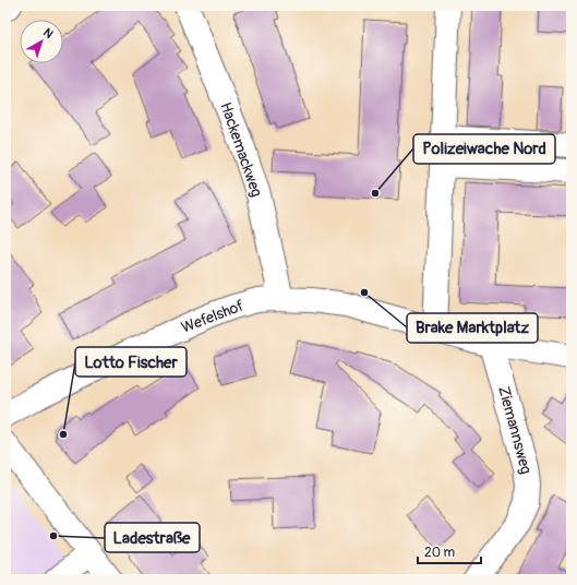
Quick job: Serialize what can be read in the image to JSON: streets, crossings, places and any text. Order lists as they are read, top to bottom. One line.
{"streets":{"street":["Hackemackweg","Wefelshof","Ziemannsweg"]},"crossings":[["Hackemackweg","Wefelshof"],["Wefelshof","Ziemannsweg"]],"places":["Polizeiwache Nord","Brake Marktplatz","Lotto Fischer","Ladestraße"],"scale_bar":"20 m","north":"top right"}
